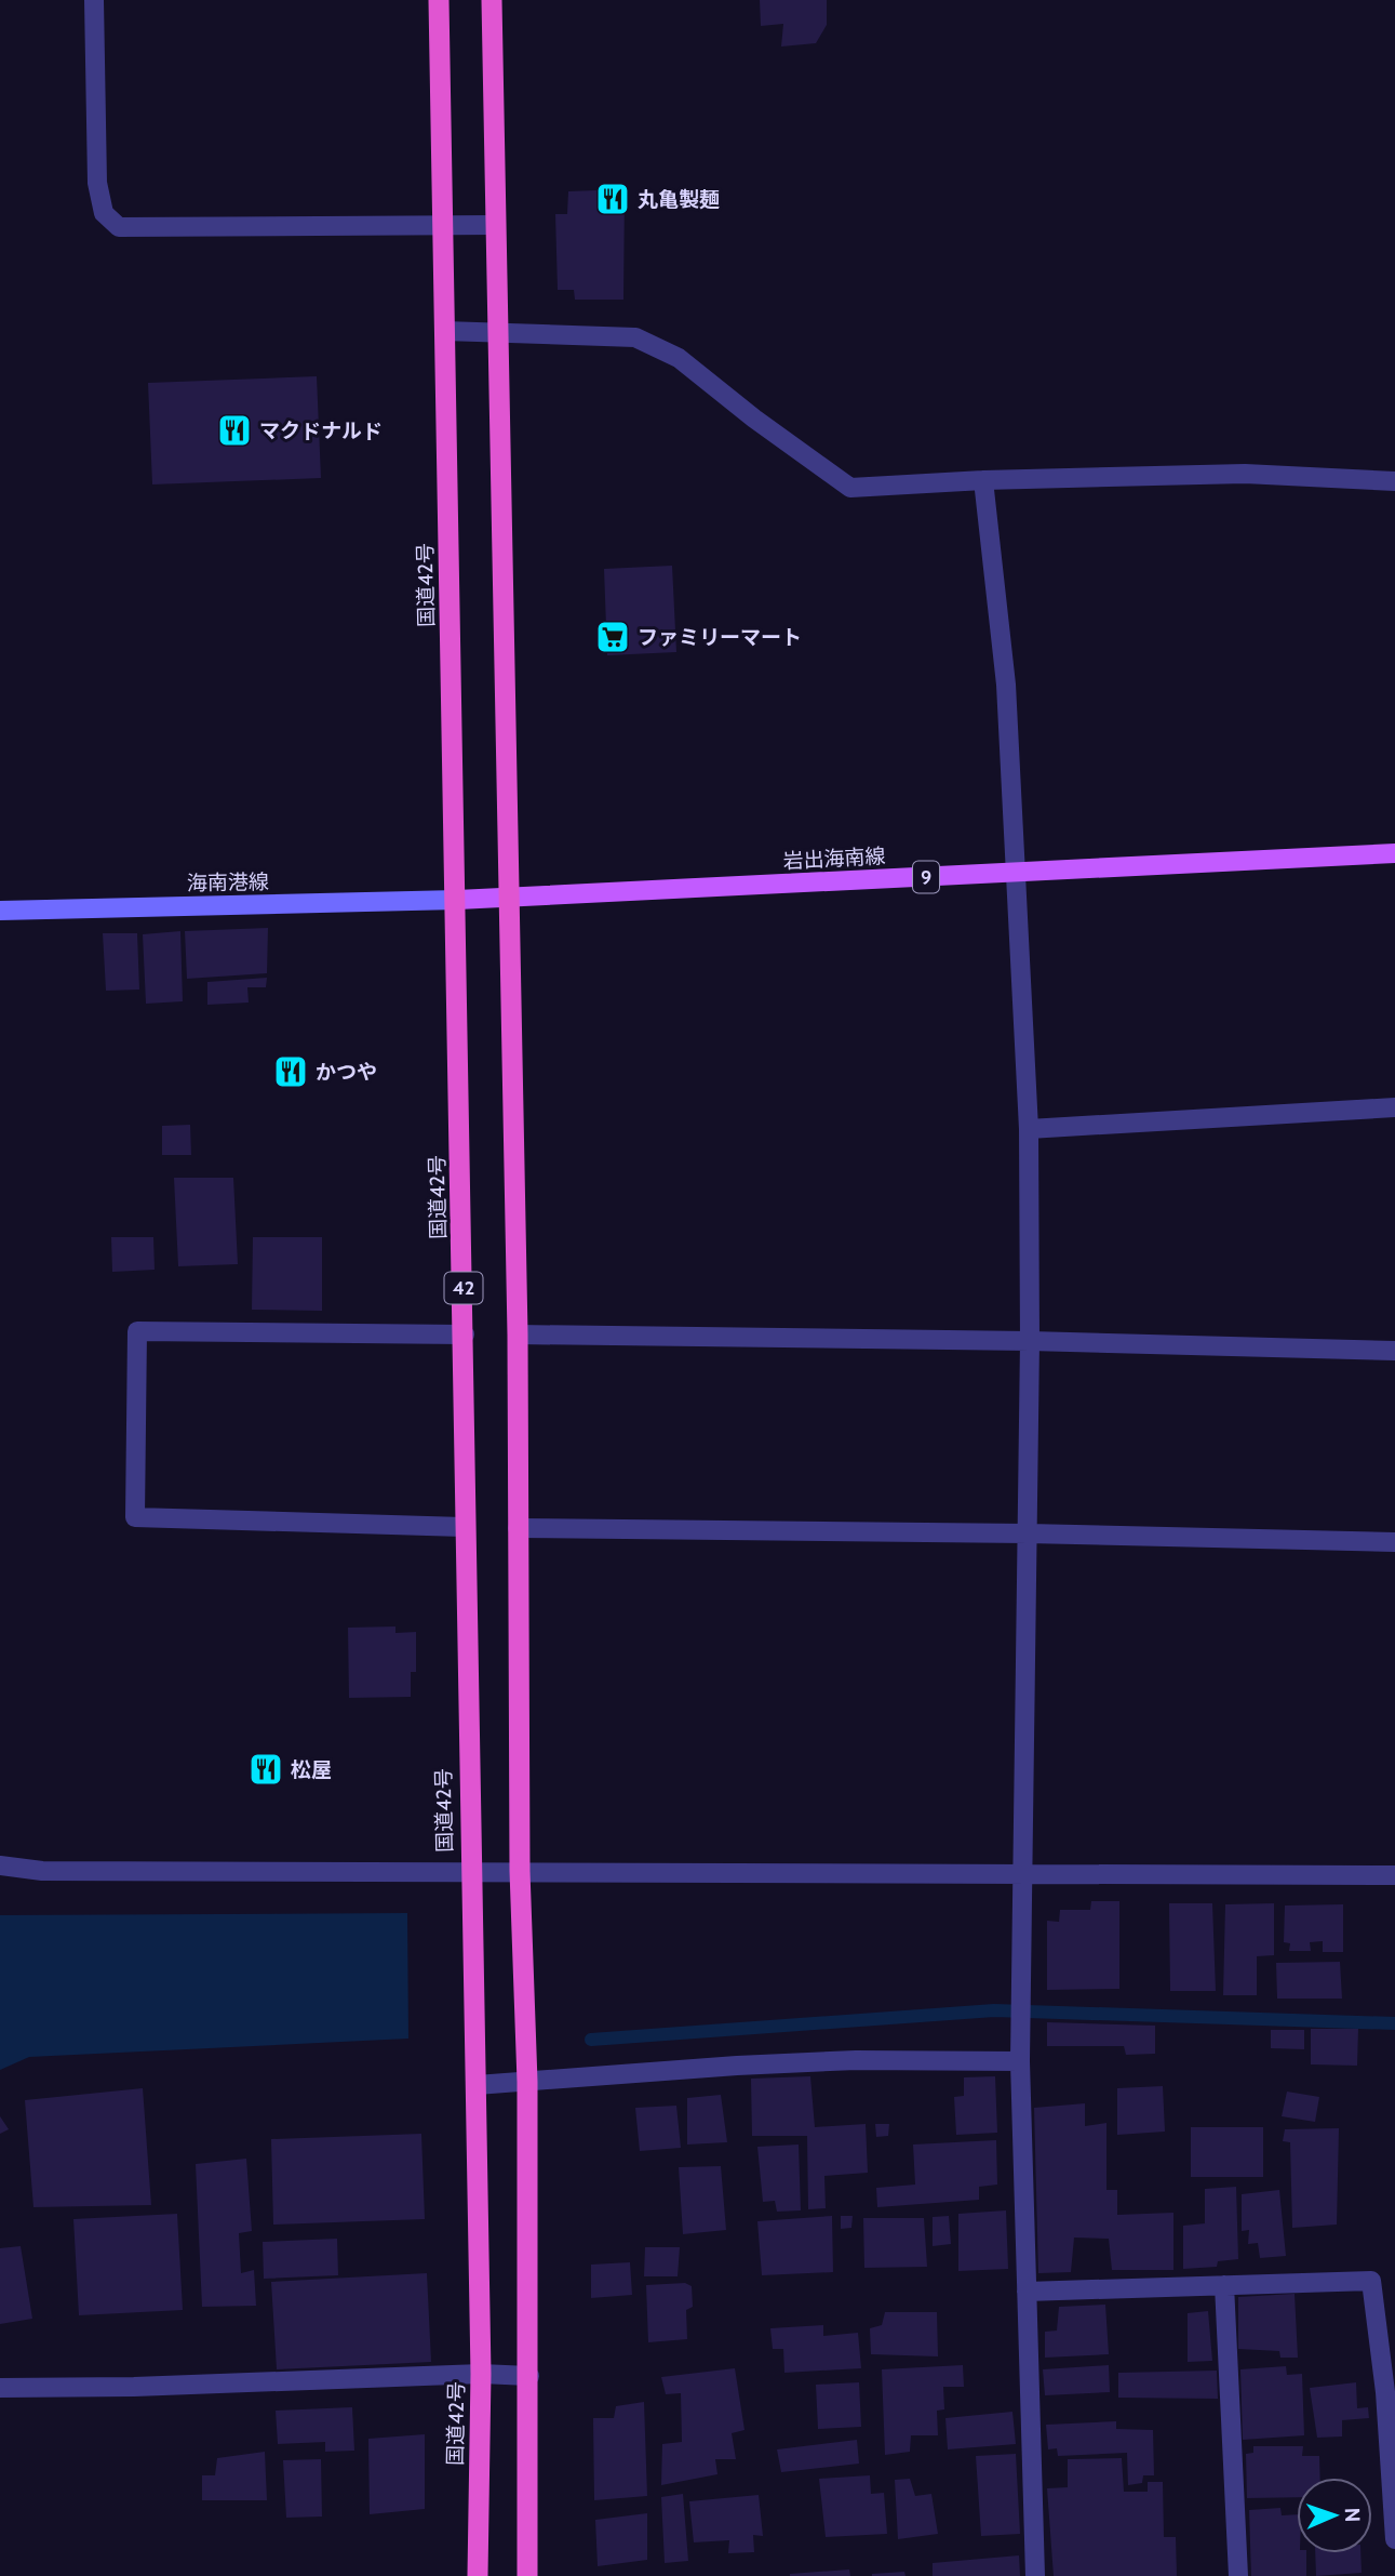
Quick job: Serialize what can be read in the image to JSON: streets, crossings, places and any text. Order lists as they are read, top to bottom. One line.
{"streets":{"highway":["国道42号","42"],"main road":["岩出海南線","9","海南港線"]},"crossings":[["国道42号","岩出海南線"],["国道42号","海南港線"],["岩出海南線","海南港線"]],"places":{"restaurant":["丸亀製麺","マクドナルド","かつや","松屋"],"supermarket":["ファミリーマート"]},"north":"right"}
